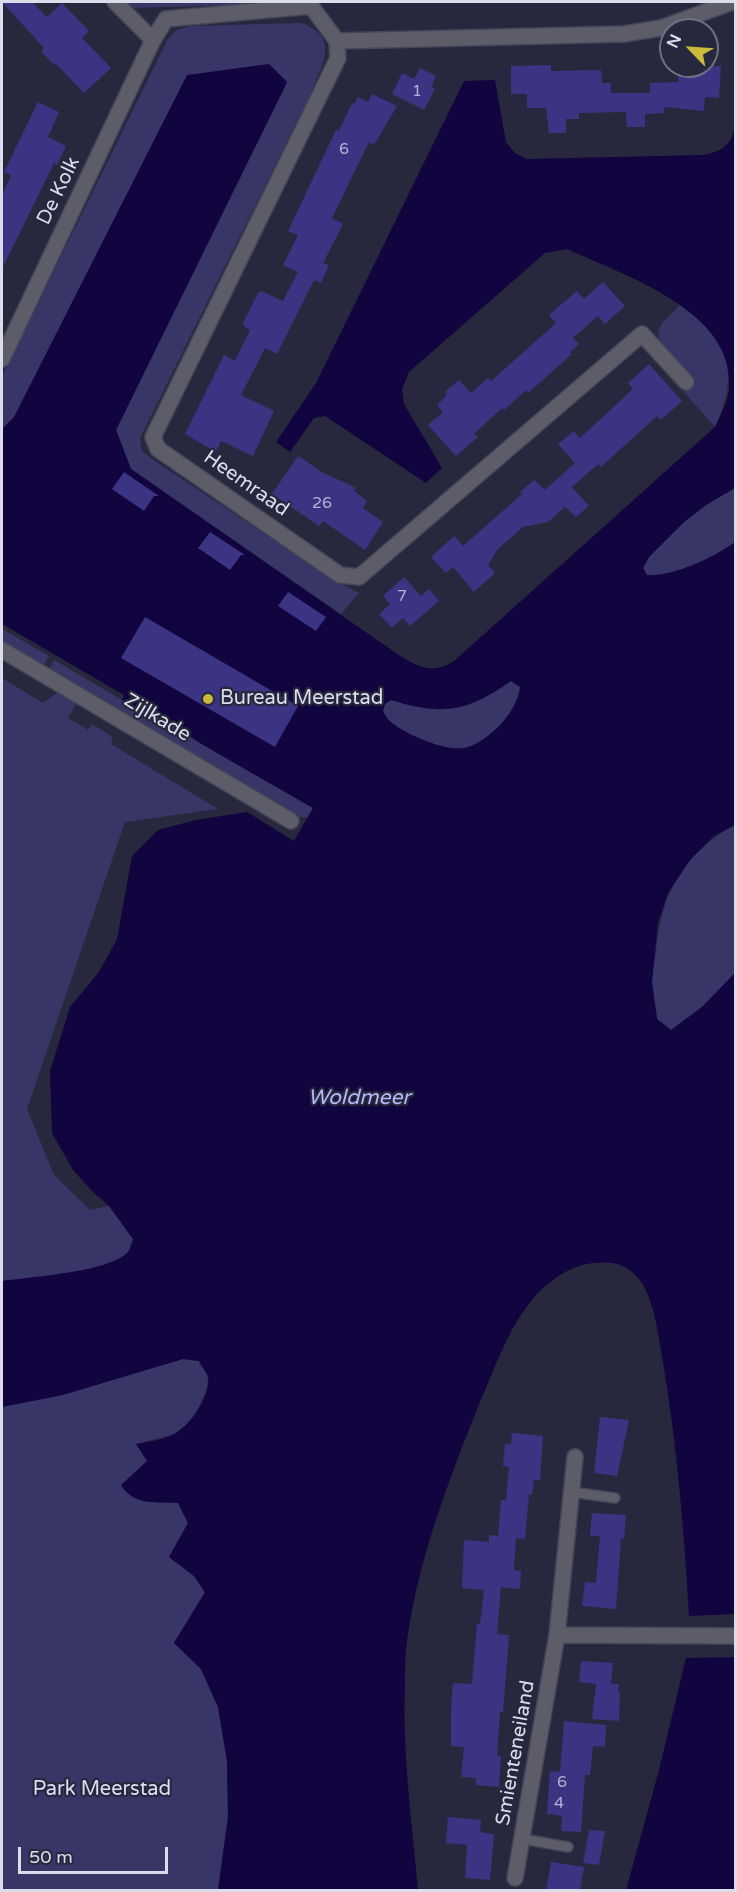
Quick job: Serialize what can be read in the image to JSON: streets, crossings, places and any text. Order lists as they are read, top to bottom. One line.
{"streets":{"street":["De Kolk","Heemraad","Zijlkade","Smienteneiland"]},"water":["Woldmeer"],"parks":["Park Meerstad"],"places":["Bureau Meerstad"],"house_numbers":["1","6","26","7","6","4"],"scale_bar":"50 m","north":"top left"}
